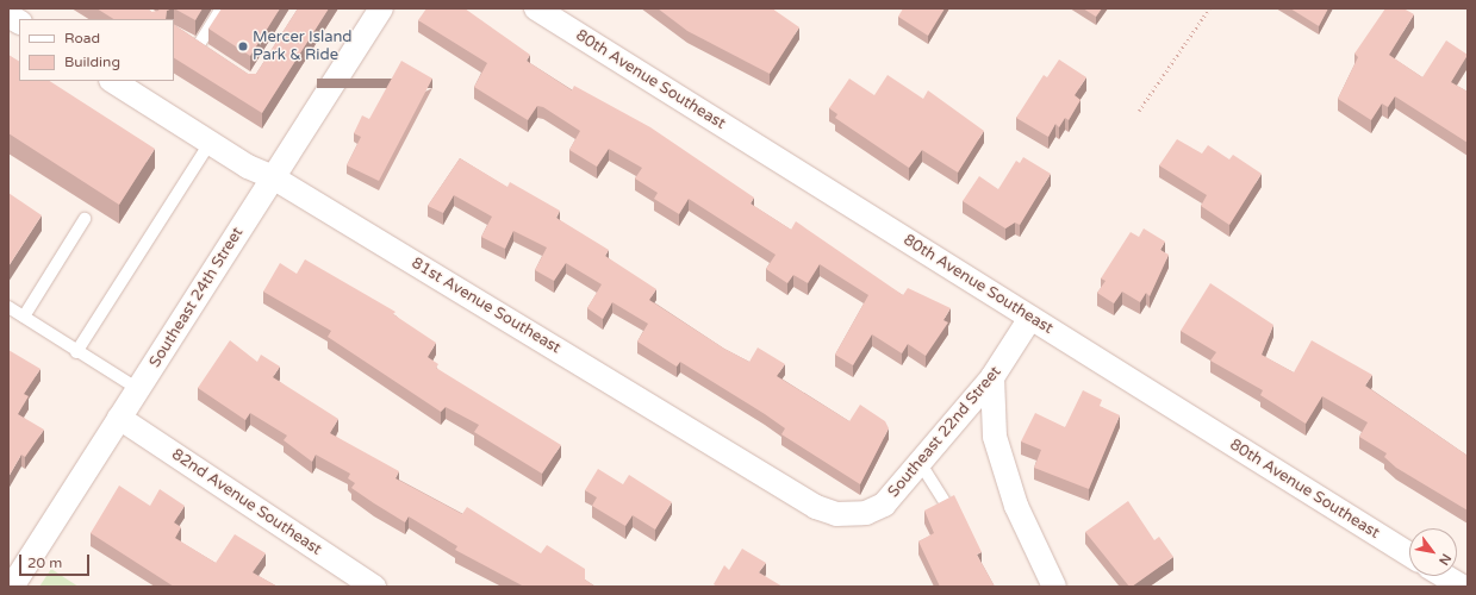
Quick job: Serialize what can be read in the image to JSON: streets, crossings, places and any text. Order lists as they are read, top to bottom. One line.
{"streets":{"street":["80th Avenue Southeast","Southeast 24th Street","81st Avenue Southeast","Southeast 22nd Street","82nd Avenue Southeast"]},"crossings":[["80th Avenue Southeast","Southeast 22nd Street"],["Southeast 24th Street","81st Avenue Southeast"],["Southeast 24th Street","82nd Avenue Southeast"],["81st Avenue Southeast","Southeast 22nd Street"]],"places":["Mercer Island Park & Ride"],"legend":["Road","Building"],"scale_bar":"20 m","north":"bottom right"}
